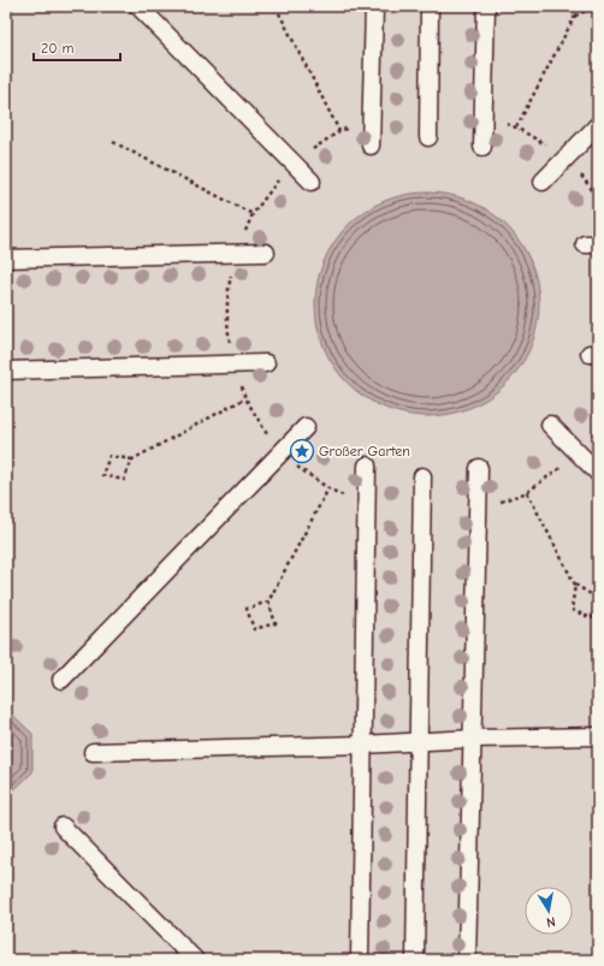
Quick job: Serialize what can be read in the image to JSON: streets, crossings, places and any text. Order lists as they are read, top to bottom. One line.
{"places":{"place":["Großer Garten"]},"scale_bar":"20 m","north":"bottom"}
